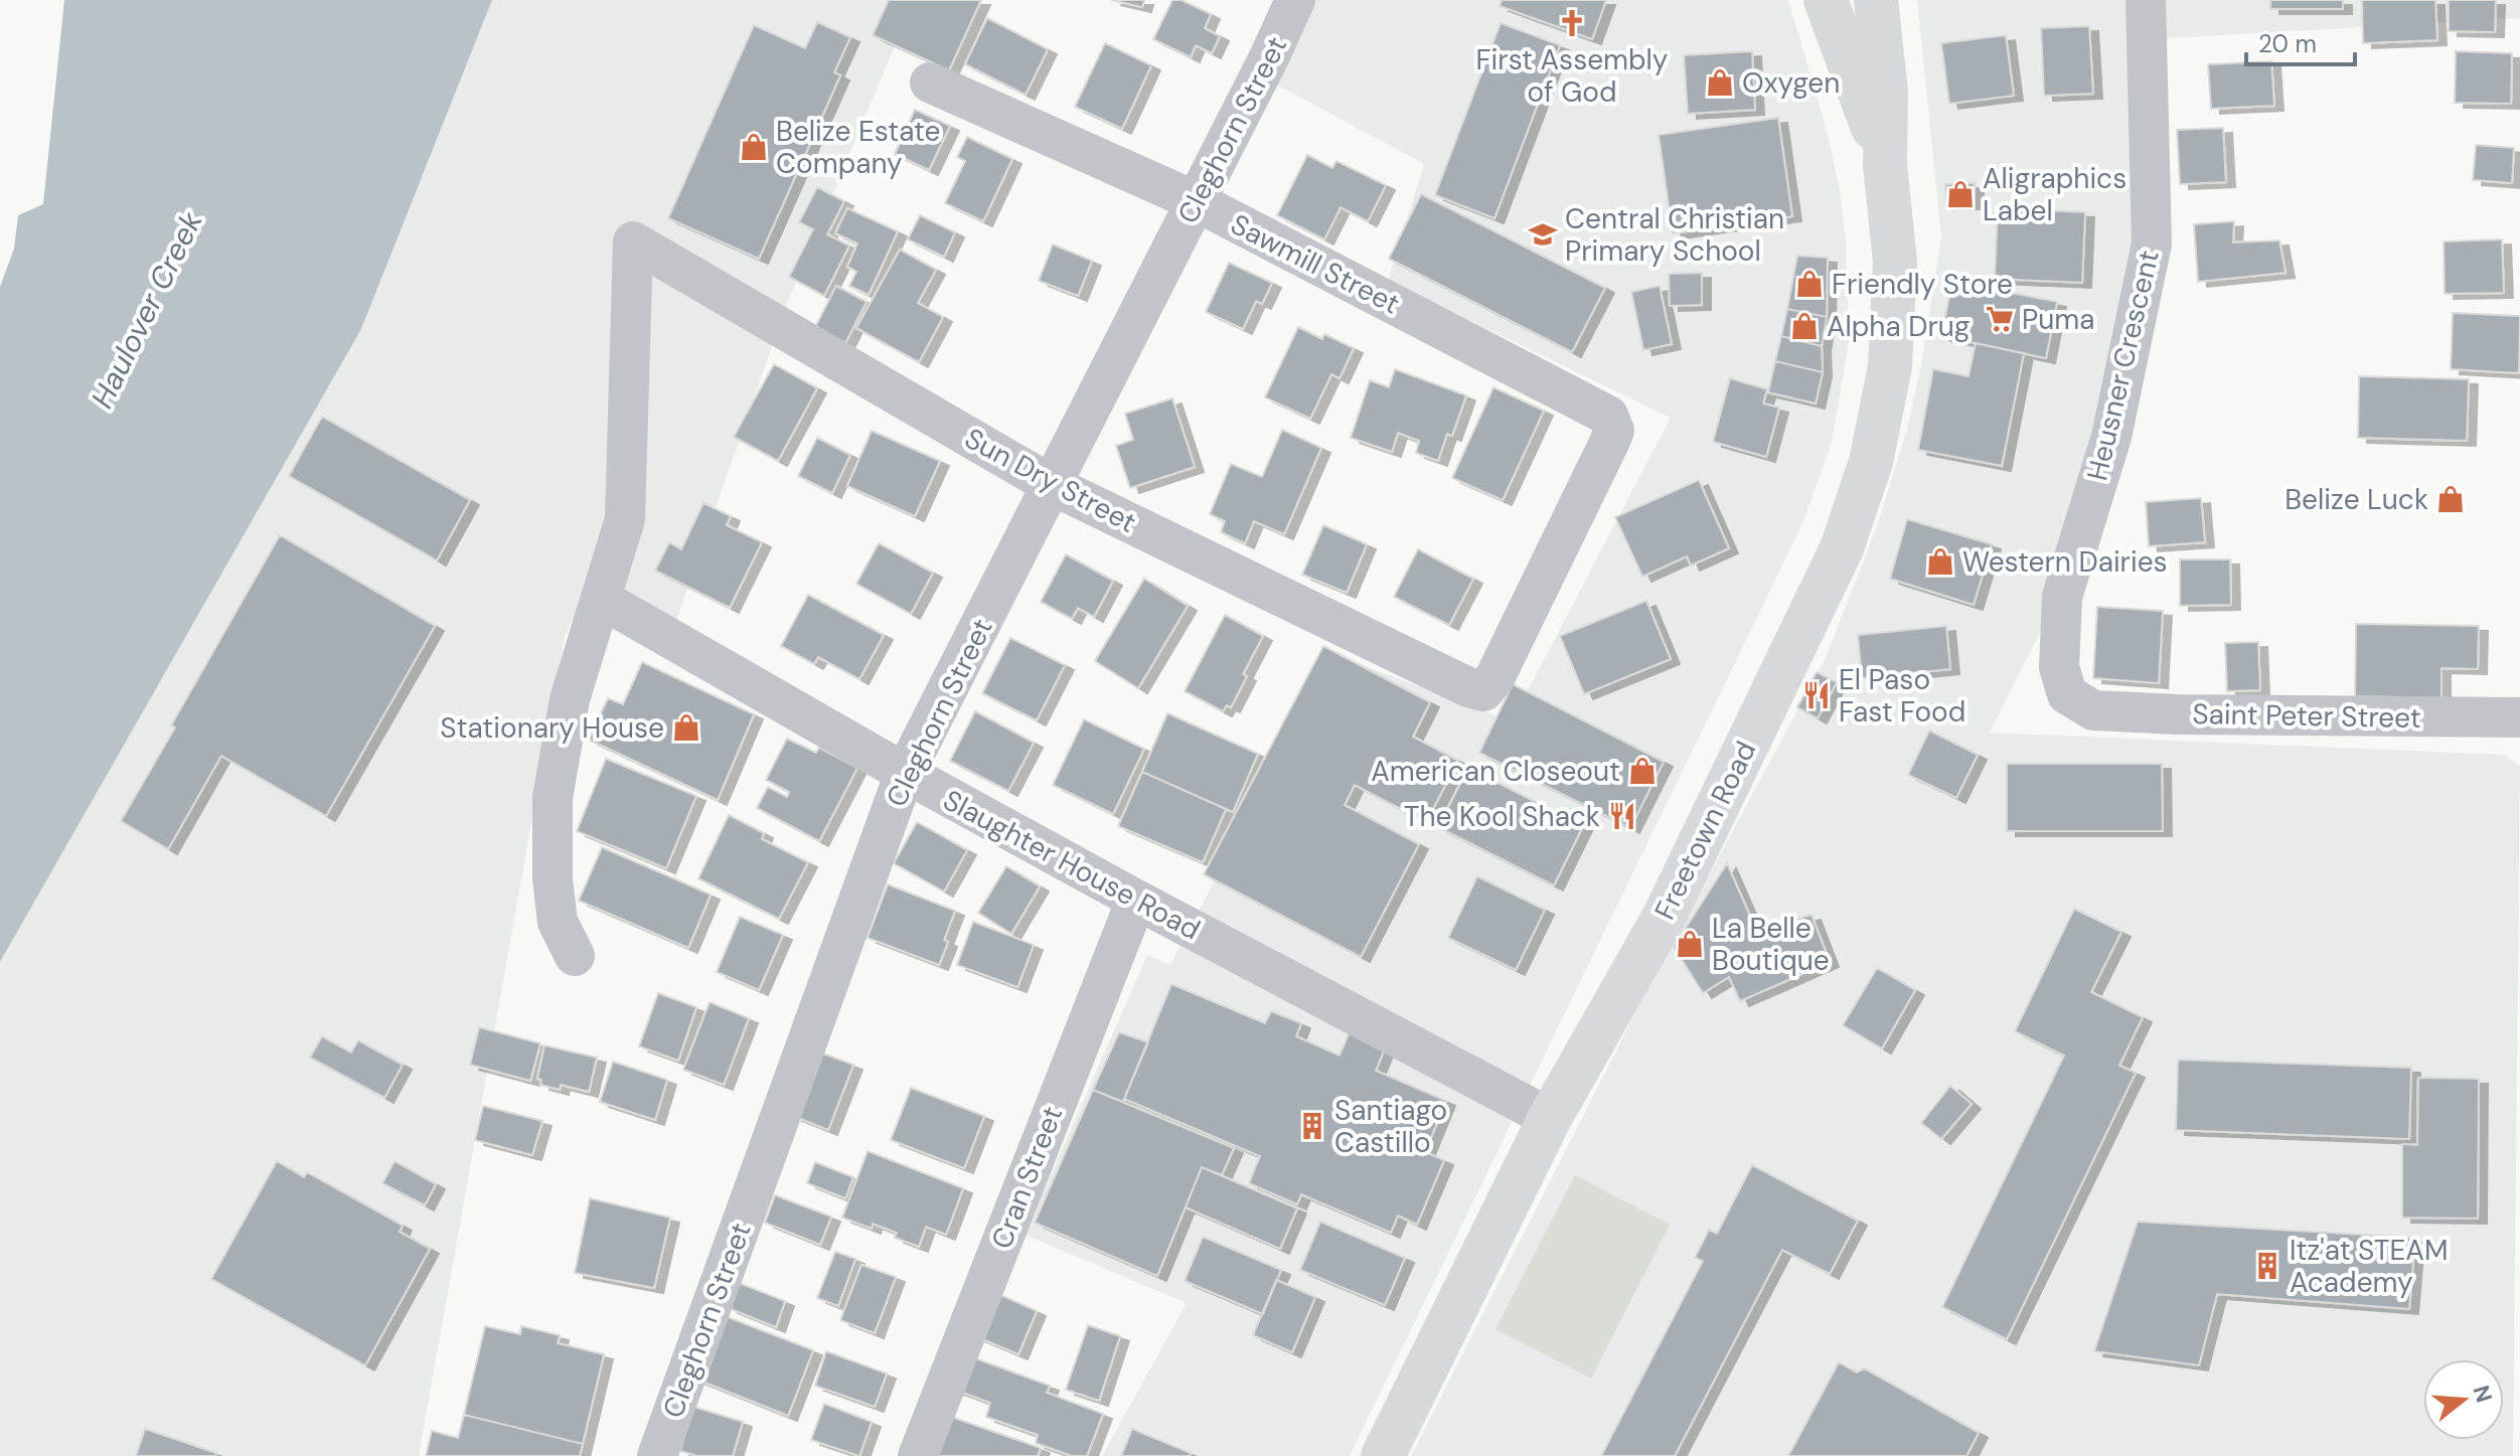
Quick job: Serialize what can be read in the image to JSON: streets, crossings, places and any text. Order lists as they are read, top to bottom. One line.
{"streets":{"main road":["Freetown Road"],"street":["Cleghorn Street","Sawmill Street","Heusner Crescent","Sun Dry Street","Saint Peter Street","Slaughter House Road","Cran Street"]},"crossings":[["Cleghorn Street","Sawmill Street"],["Cleghorn Street","Sun Dry Street"],["Cleghorn Street","Slaughter House Road"],["Sawmill Street","Sun Dry Street"],["Heusner Crescent","Saint Peter Street"],["Sun Dry Street","Slaughter House Road"],["Freetown Road","Slaughter House Road"],["Slaughter House Road","Cran Street"]],"water":["Haulover Creek"],"places":{"church":["First Assembly of God"],"shop":["Oxygen","Belize Estate Company","Aligraphics Label","Friendly Store","Alpha Drug","Belize Luck","Western Dairies","Stationary House","American Closeout","La Belle Boutique"],"school or university":["Central Christian Primary School"],"supermarket":["Puma"],"restaurant":["El Paso Fast Food","The Kool Shack"],"building":["Santiago Castillo","Itz'at STEAM Academy"]},"scale_bar":"20 m","north":"right"}
